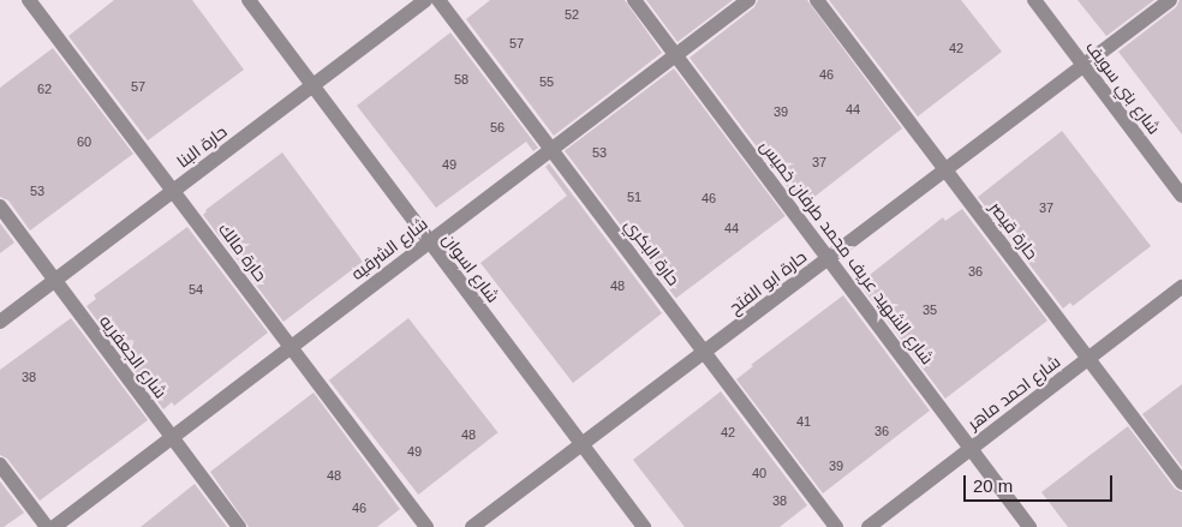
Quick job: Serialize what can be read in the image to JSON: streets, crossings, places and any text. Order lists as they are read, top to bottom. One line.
{"streets":{"street":["شارع بني سويف","حارة البنا","حارة قيصر","شارع الشرقيه","حارة مالك","حارة البكري","شارع الشهيد عريف محمد طرفان خميس","شارع اسوان","حارة ابو الفتح","شارع الجعفريه","شارع احمد ماهر"]},"crossings":[["شارع بني سويف","حارة ابو الفتح"],["حارة البنا","حارة مالك"],["حارة البنا","شارع اسوان"],["حارة البنا","شارع الجعفريه"],["حارة قيصر","حارة ابو الفتح"],["حارة قيصر","شارع احمد ماهر"],["شارع الشرقيه","حارة مالك"],["شارع الشرقيه","حارة البكري"],["شارع الشرقيه","شارع الشهيد عريف محمد طرفان خميس"],["شارع الشرقيه","شارع اسوان"],["شارع الشرقيه","شارع الجعفريه"],["حارة البكري","حارة ابو الفتح"],["شارع الشهيد عريف محمد طرفان خميس","حارة ابو الفتح"],["شارع الشهيد عريف محمد طرفان خميس","شارع احمد ماهر"],["شارع اسوان","حارة ابو الفتح"]],"house_numbers":["52","57","42","46","58","55","57","62","44","39","56","60","53","37","49","53","51","46","37","44","36","48","54","35","38","41","36","42","48","49","39","40","48","38","46"],"scale_bar":"20 m"}
